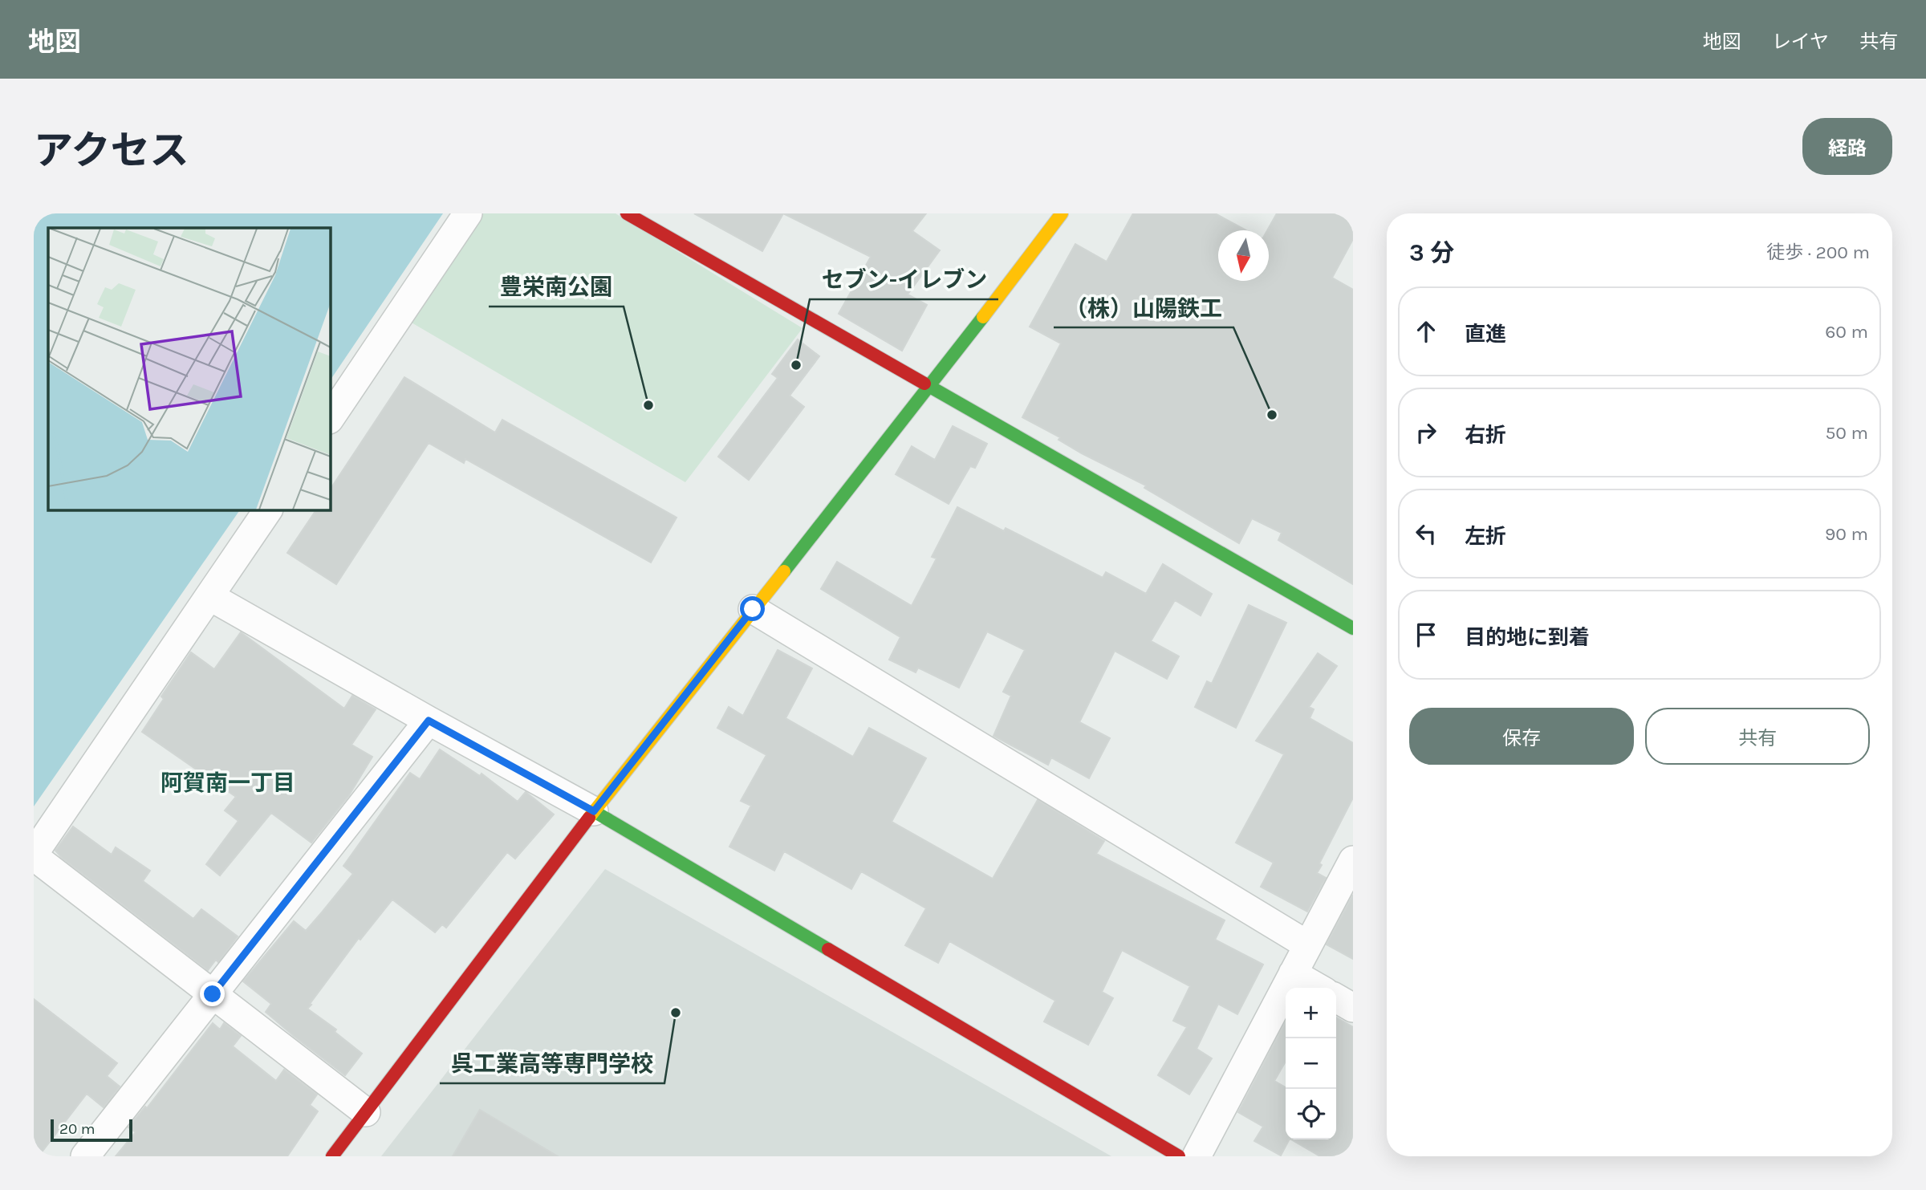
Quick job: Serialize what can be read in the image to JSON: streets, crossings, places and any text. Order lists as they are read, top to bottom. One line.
{"districts":["阿賀南一丁目"],"places":["セブン-イレブン","豊栄南公園","（株）山陽鉄工","呉工業高等専門学校"],"scale_bar":"20 m","north":"bottom","page":{"header":"地図","nav":["地図","レイヤ","共有"],"title":"アクセス","buttons":["経路",["保存","共有"]],"heading":["3 分","徒歩 · 200 m"],"list":[["直進","60 m"],["右折","50 m"],["左折","90 m"],"目的地に到着"],"map_buttons":["+","−"],"scale":"20 m"}}
